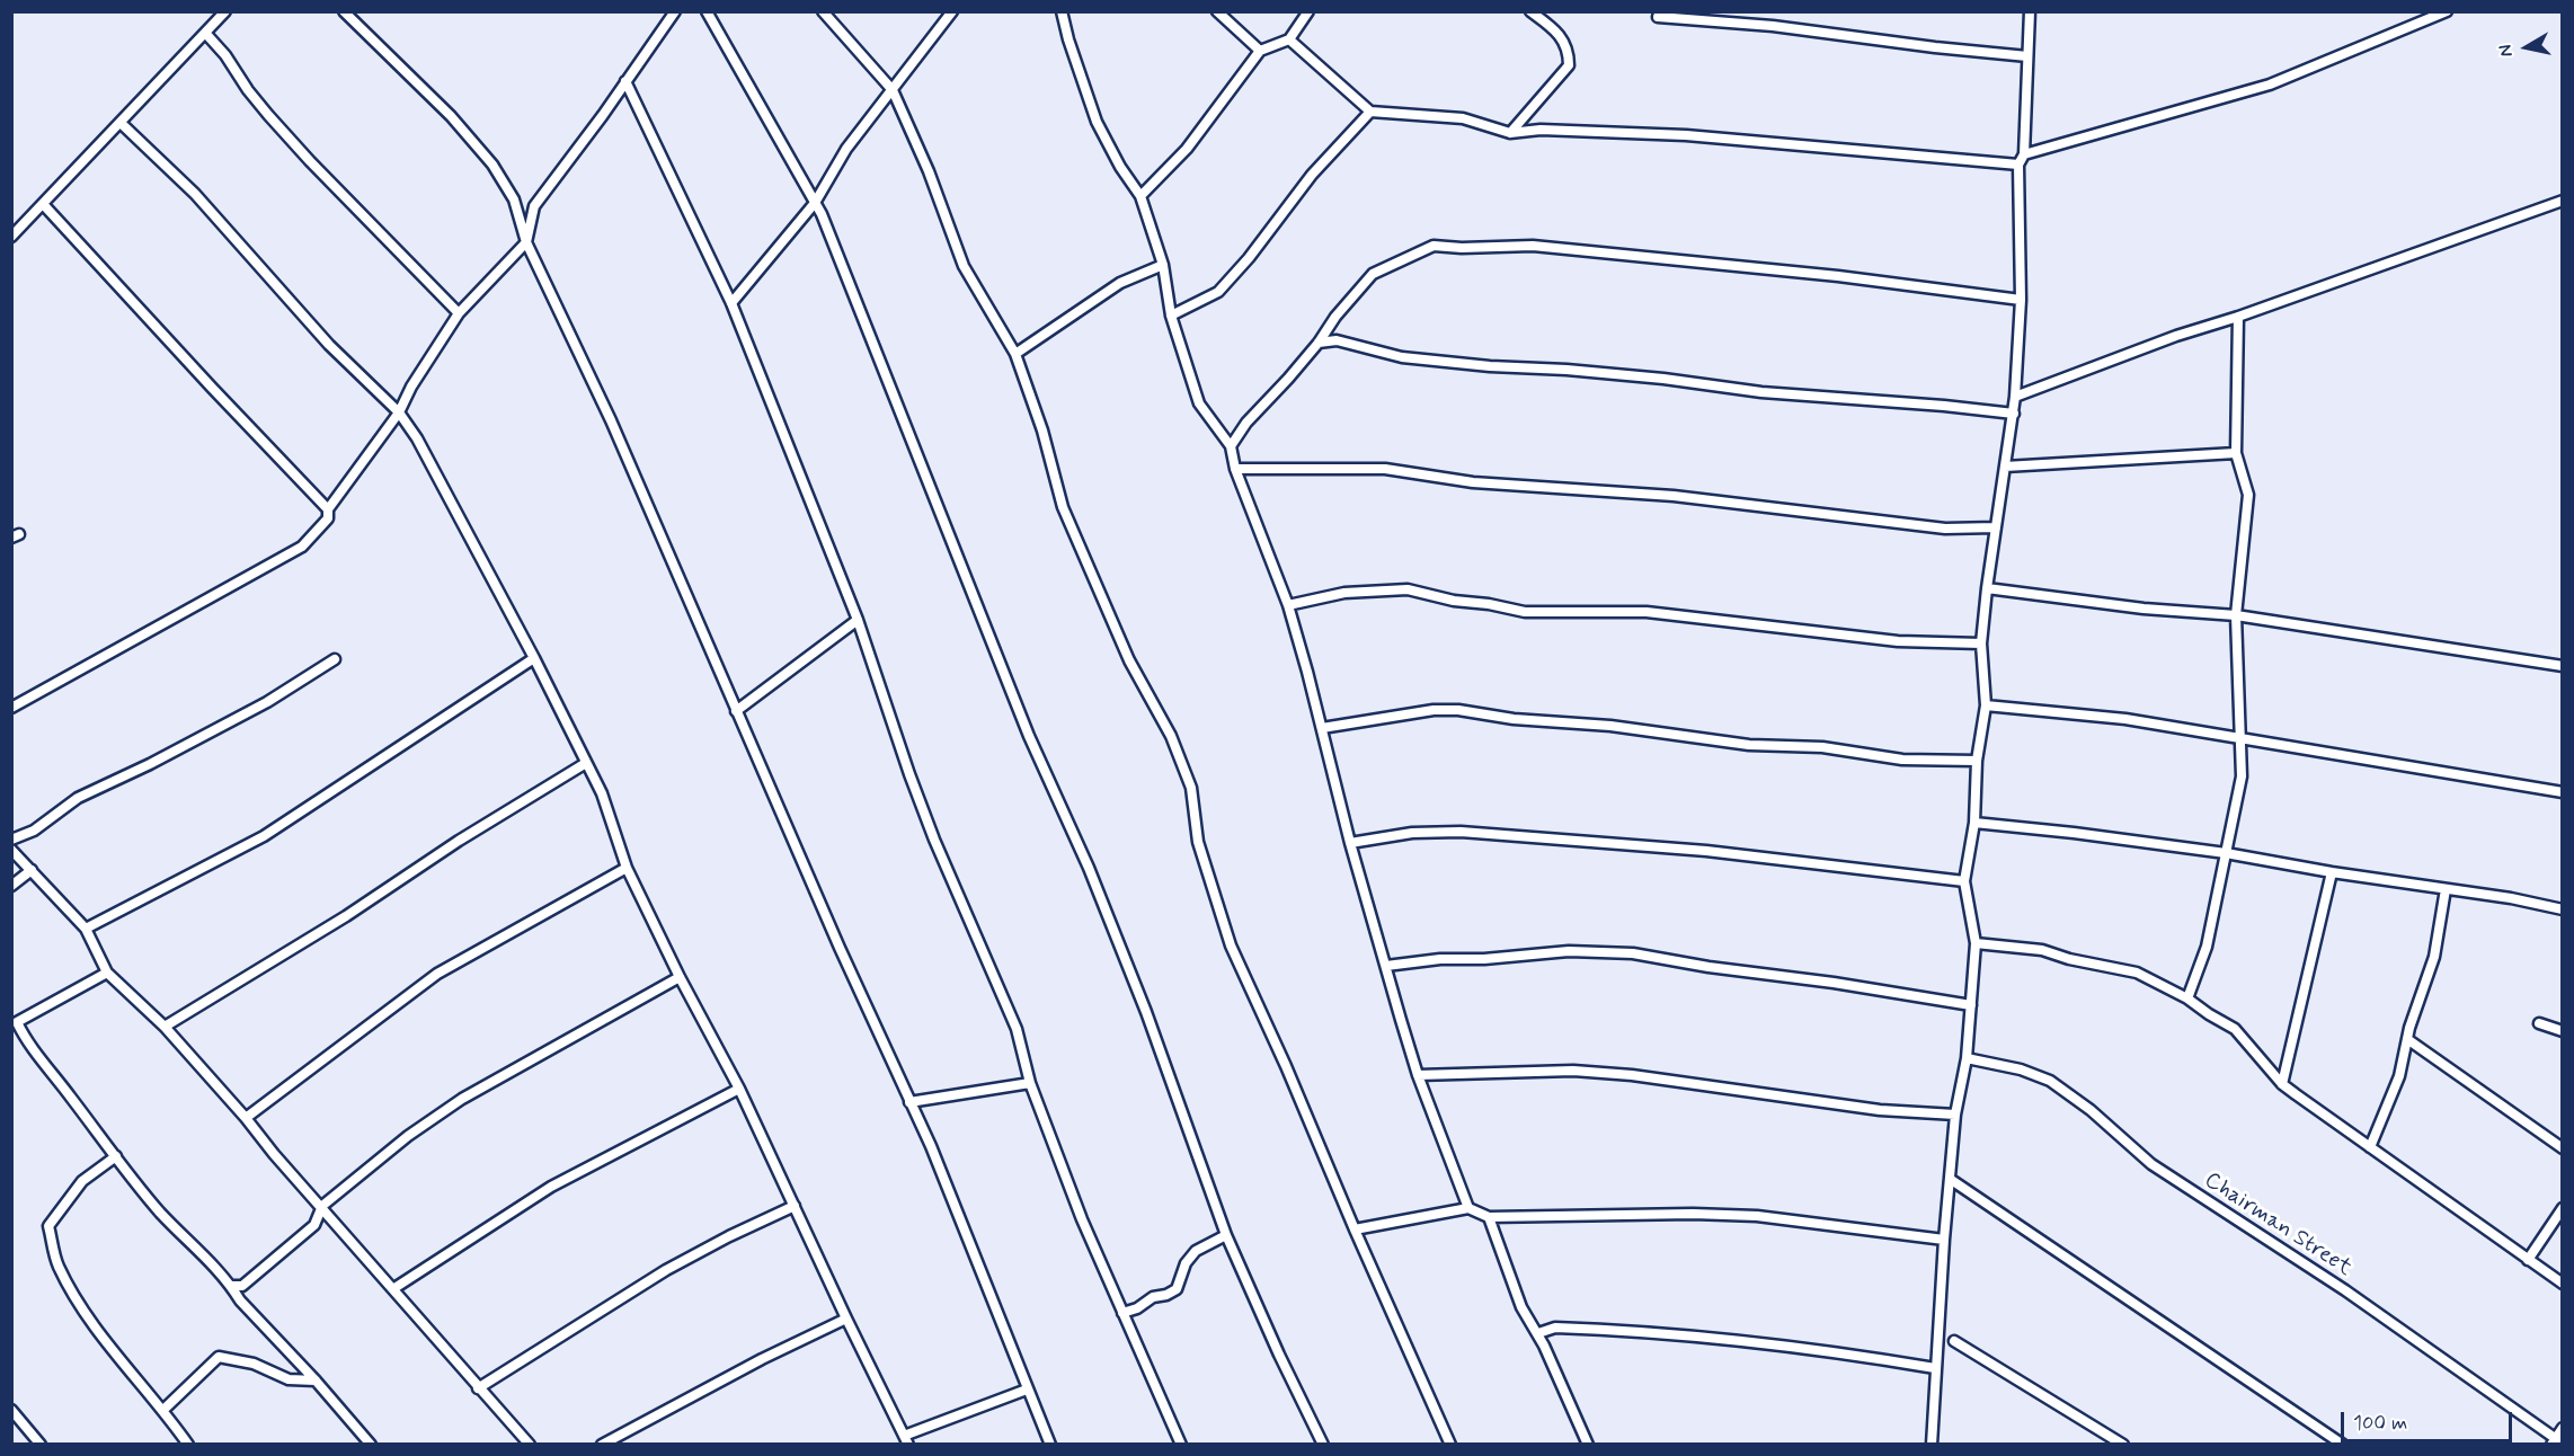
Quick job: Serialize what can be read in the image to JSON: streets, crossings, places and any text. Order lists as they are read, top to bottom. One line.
{"streets":{"street":["Chairman Street"]},"scale_bar":"100 m","north":"left"}
